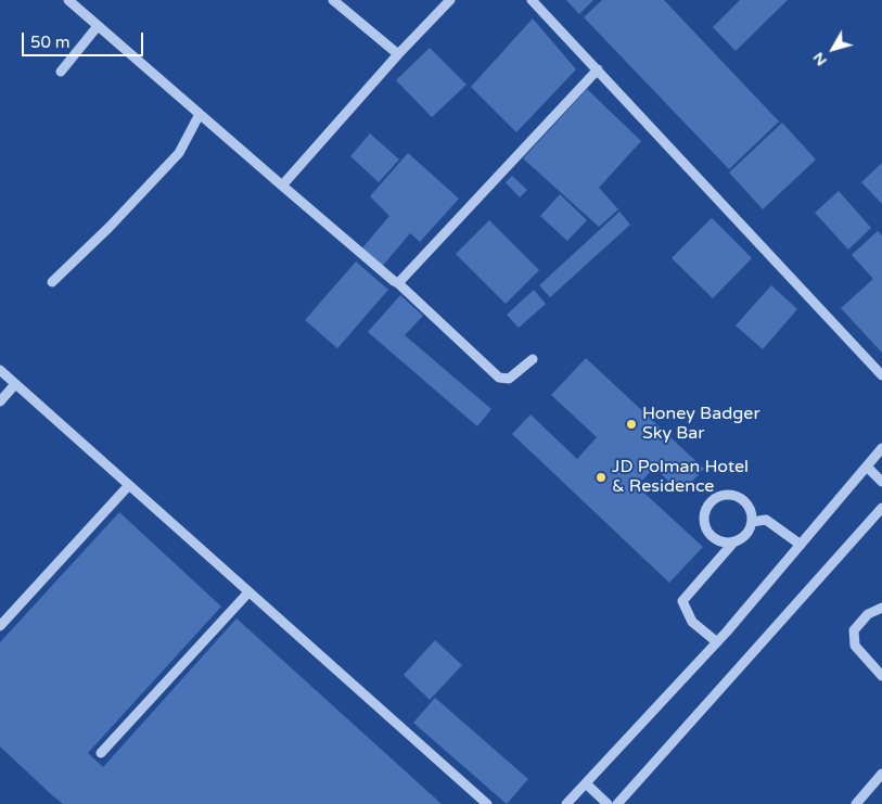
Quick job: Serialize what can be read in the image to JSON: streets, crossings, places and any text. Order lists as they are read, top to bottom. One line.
{"places":["Honey Badger Sky Bar","JD Polman Hotel & Residence"],"scale_bar":"50 m","north":"bottom left"}
